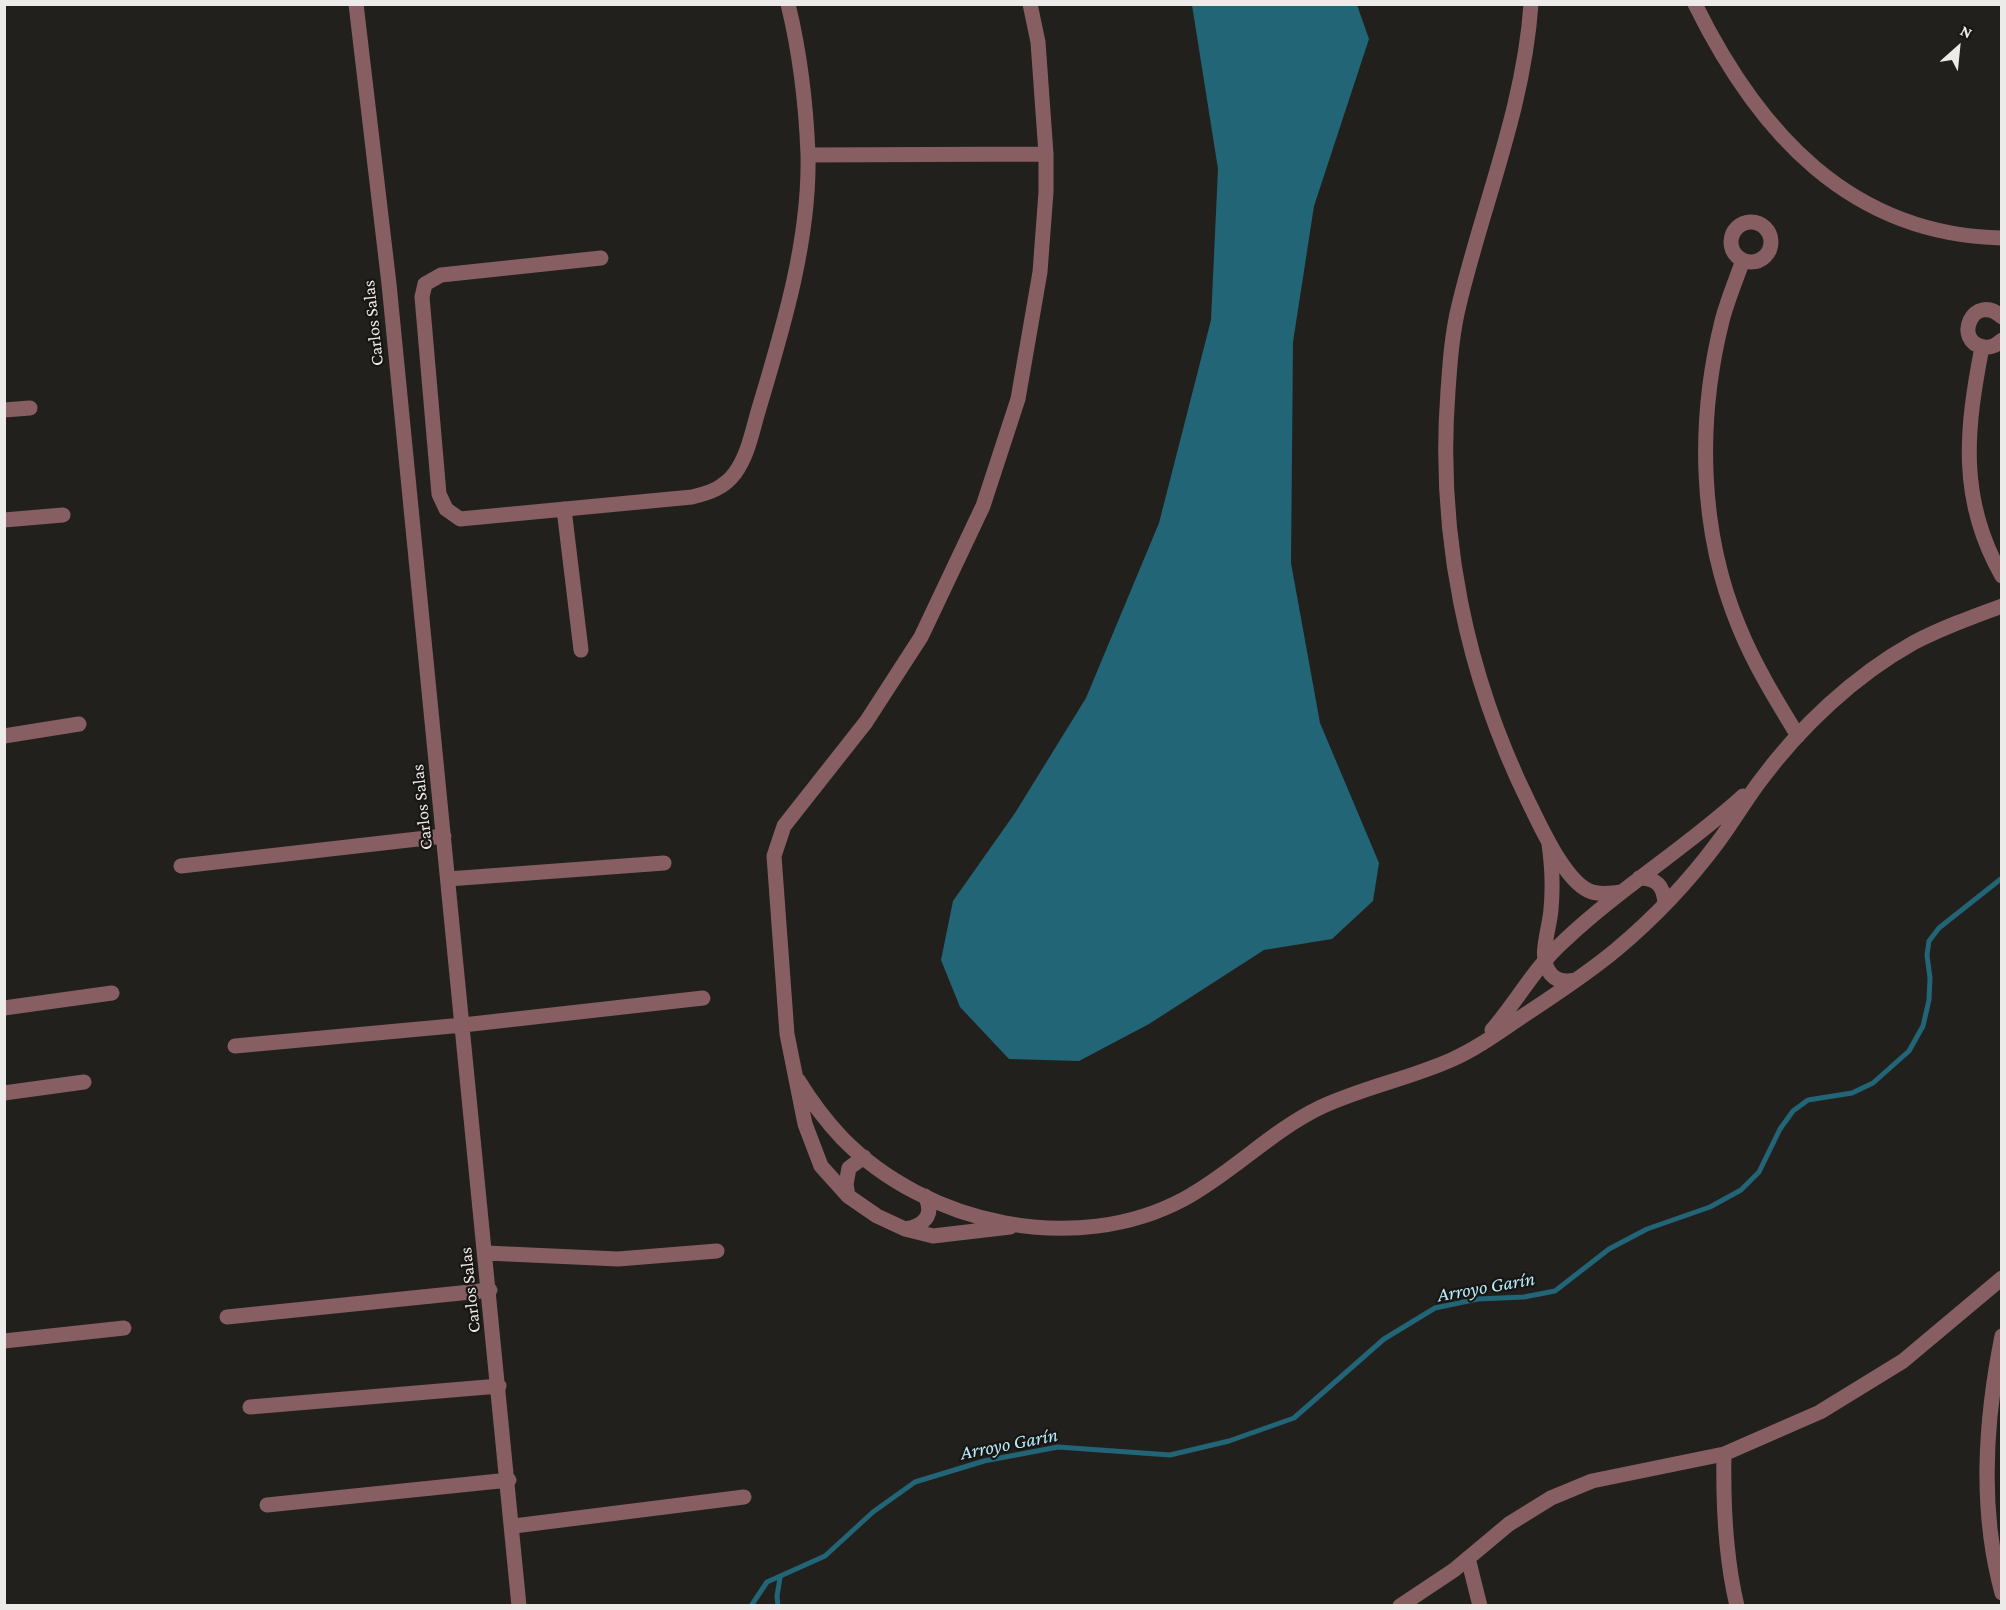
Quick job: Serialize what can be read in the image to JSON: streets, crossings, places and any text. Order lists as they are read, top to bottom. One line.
{"streets":{"street":["Carlos Salas"]},"water":["Arroyo Garín"],"north":"top right"}
